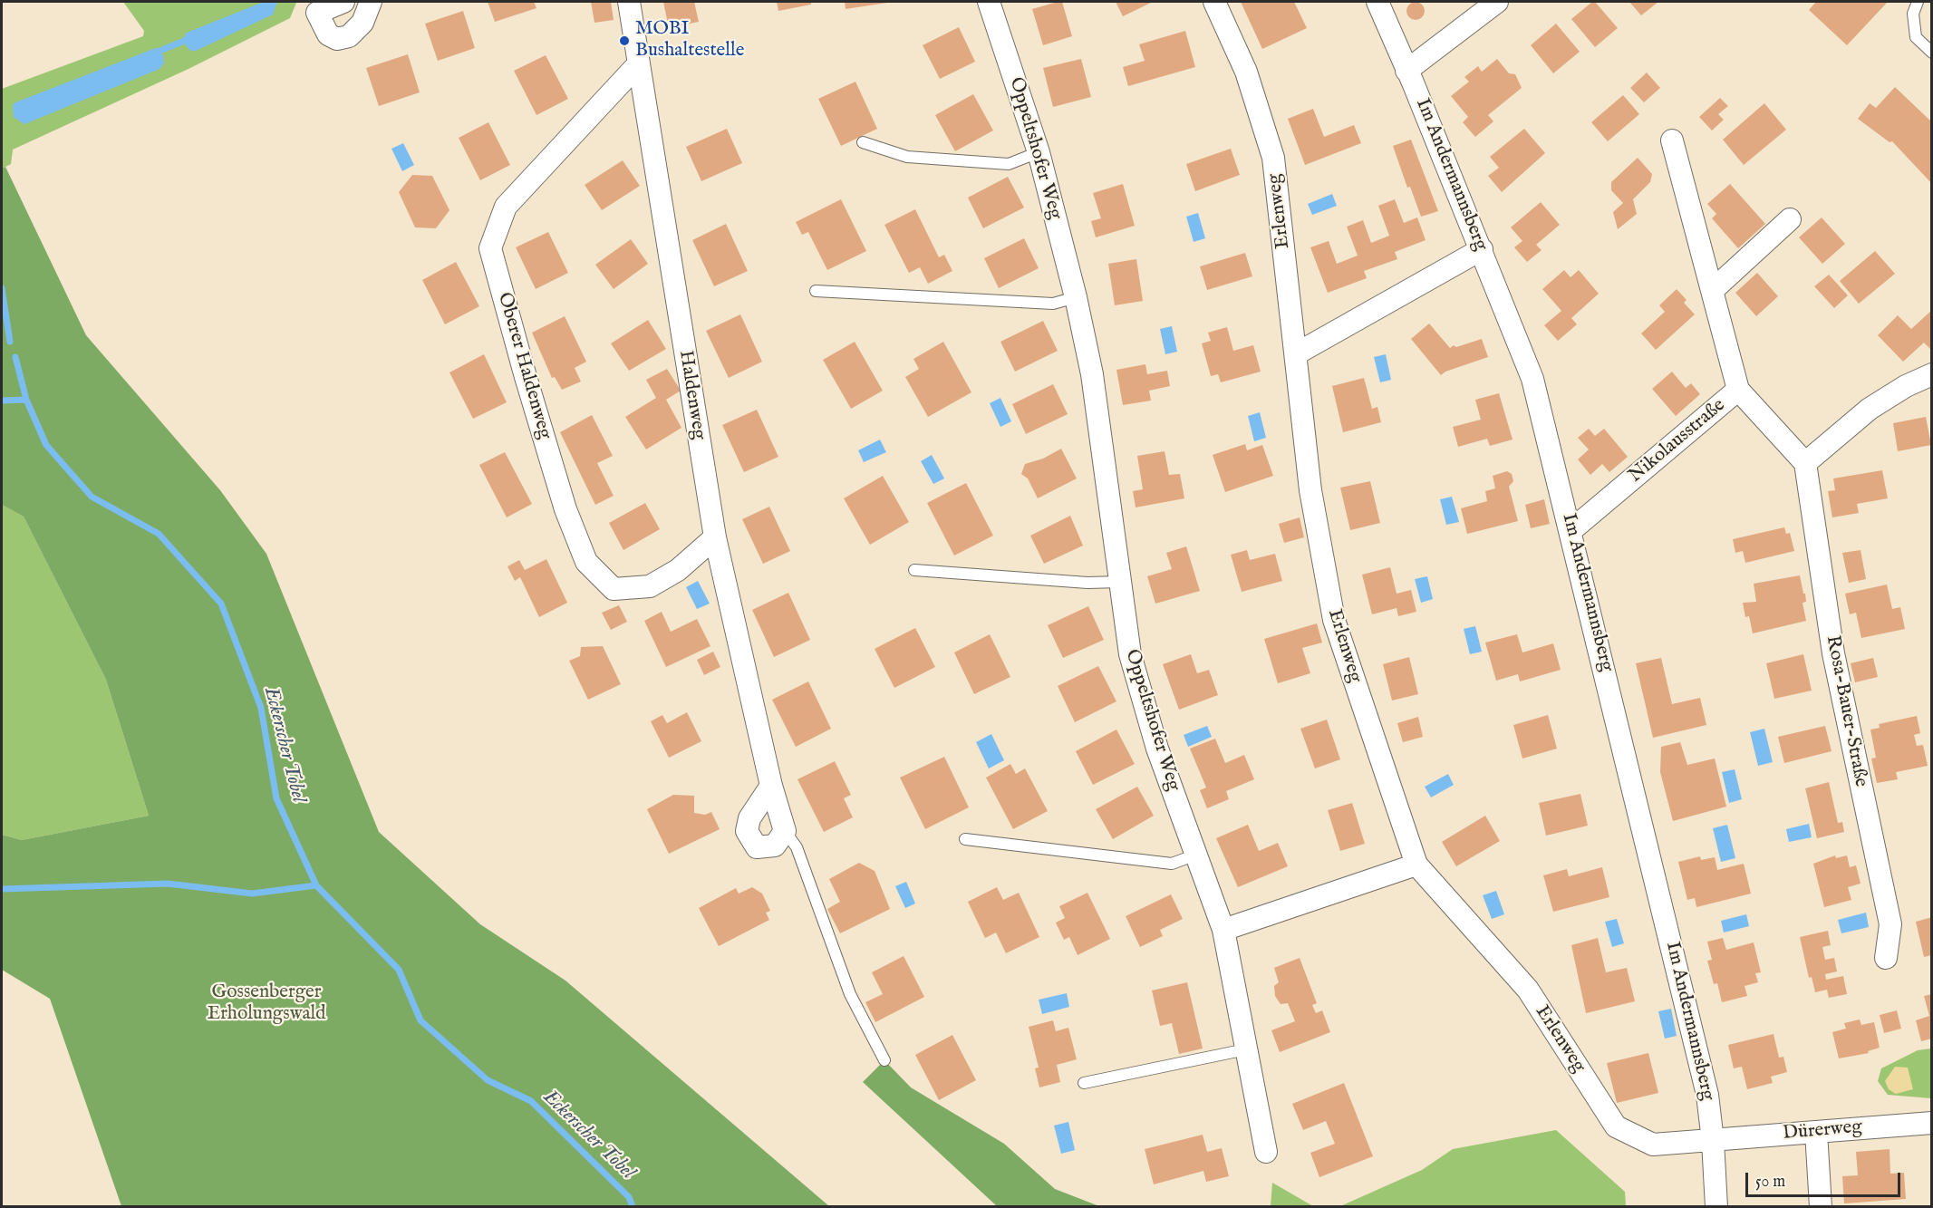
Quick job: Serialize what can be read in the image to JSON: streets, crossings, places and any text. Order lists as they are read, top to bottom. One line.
{"streets":{"street":["Oppeltshofer Weg","Im Andermannsberg","Erlenweg","Oberer Haldenweg","Haldenweg","Nikolausstraße","Rosa-Bauer-Straße","Dürerweg"]},"crossings":[["Im Andermannsberg","Erlenweg"],["Im Andermannsberg","Nikolausstraße"],["Im Andermannsberg","Dürerweg"],["Erlenweg","Dürerweg"],["Oberer Haldenweg","Haldenweg"],["Nikolausstraße","Rosa-Bauer-Straße"]],"water":["Eckerscher Tobel"],"parks":["Gossenberger Erholungswald"],"places":["MOBI Bushaltestelle"],"scale_bar":"50 m"}
